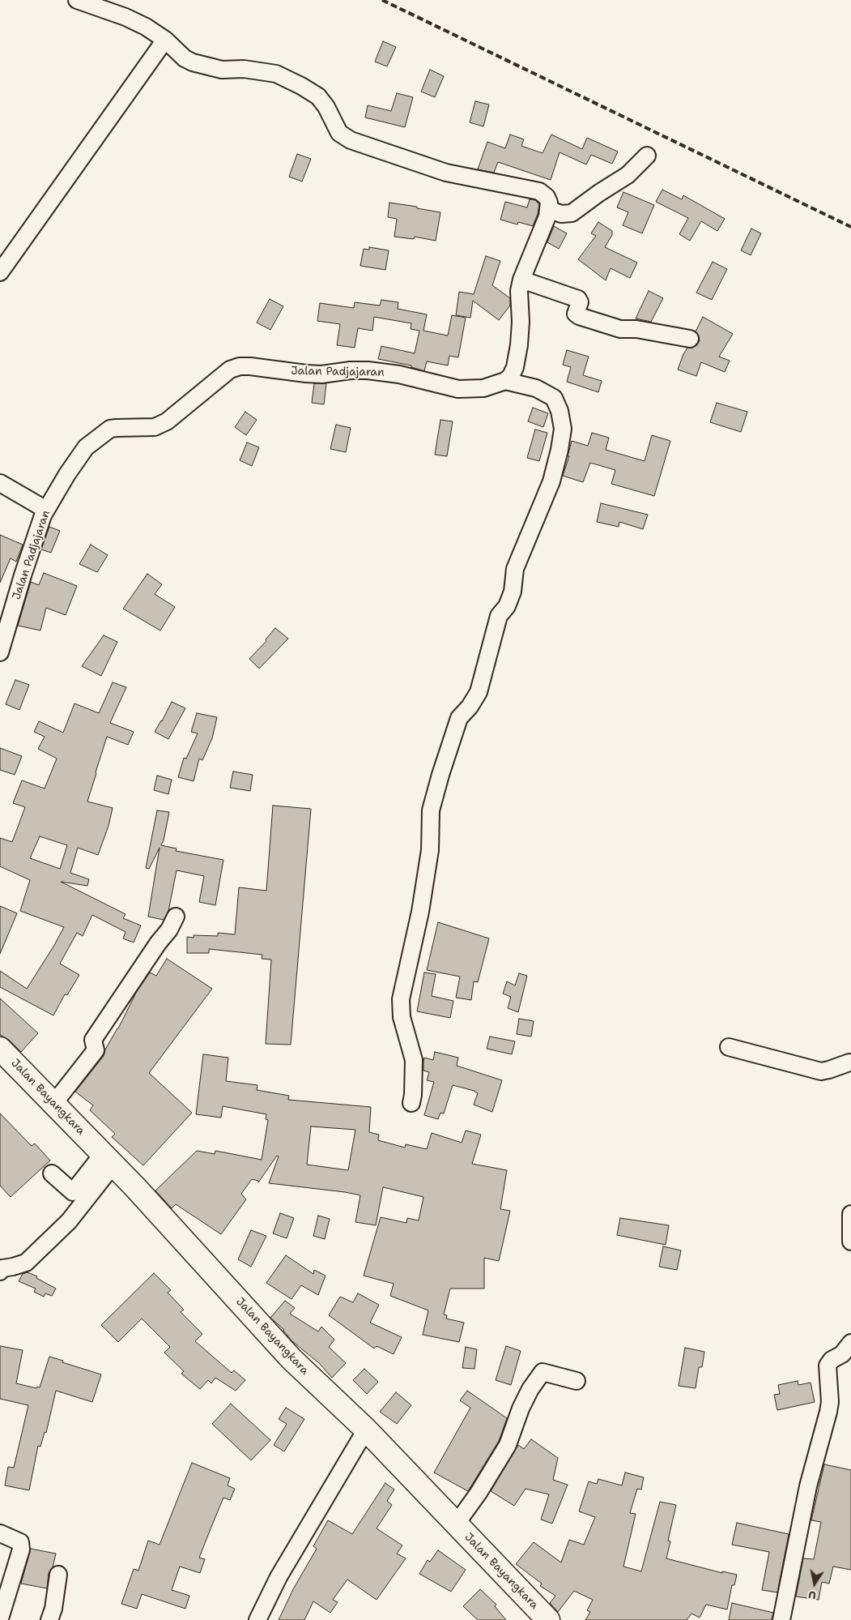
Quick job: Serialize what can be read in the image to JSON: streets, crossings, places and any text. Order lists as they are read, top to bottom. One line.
{"streets":{"highway":["Jalan Bayangkara"],"street":["Jalan Padjajaran"]},"north":"bottom"}
